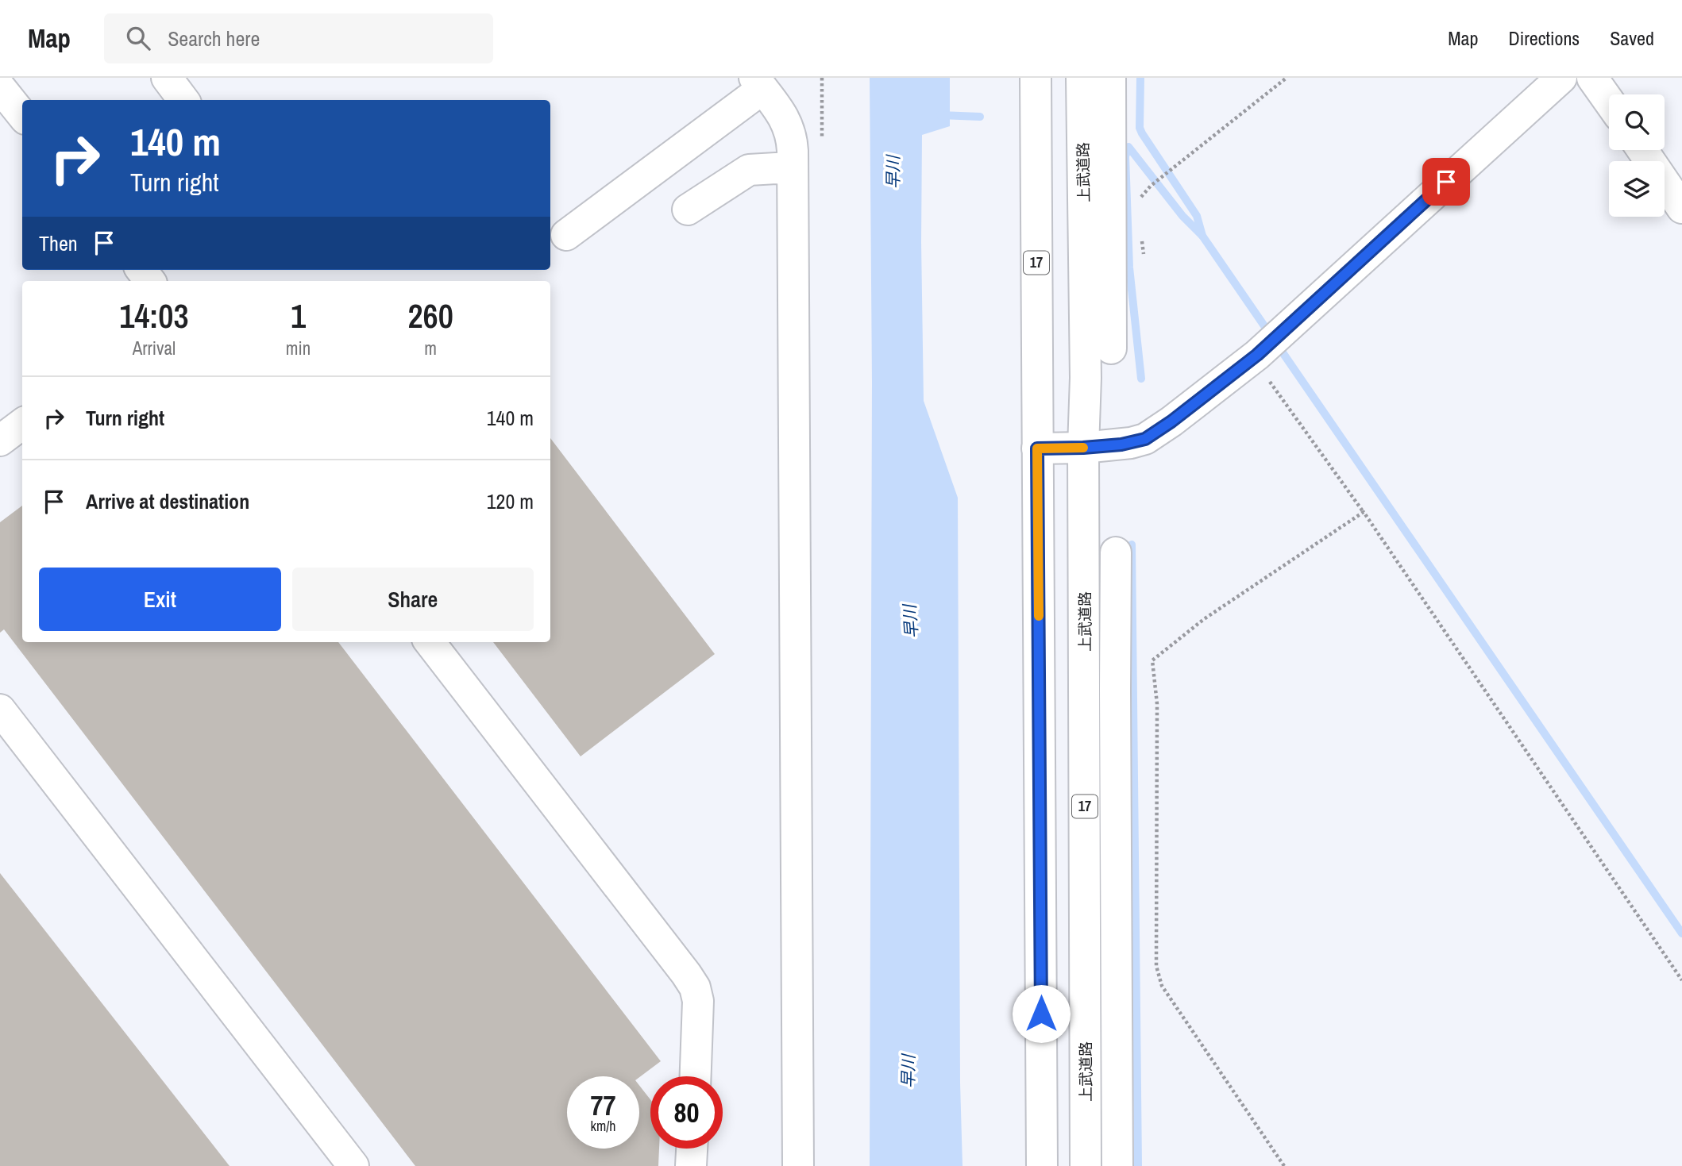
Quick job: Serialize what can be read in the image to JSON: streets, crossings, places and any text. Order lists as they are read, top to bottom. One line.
{"streets":{"main road":["上武道路","17"]},"water":["早川"],"page":{"header":"Map","search":"Search here","nav":["Map","Directions","Saved"],"turn":["140 m","Turn right"],"then":"Then","eta":["14:03","Arrival","1","min","260","m"],"list":[{"name":"Turn right","value":"140 m"},{"name":"Arrive at destination","value":"120 m"}],"buttons":["Exit","Share"],"speed":"77 km/h","limit":"80"}}
